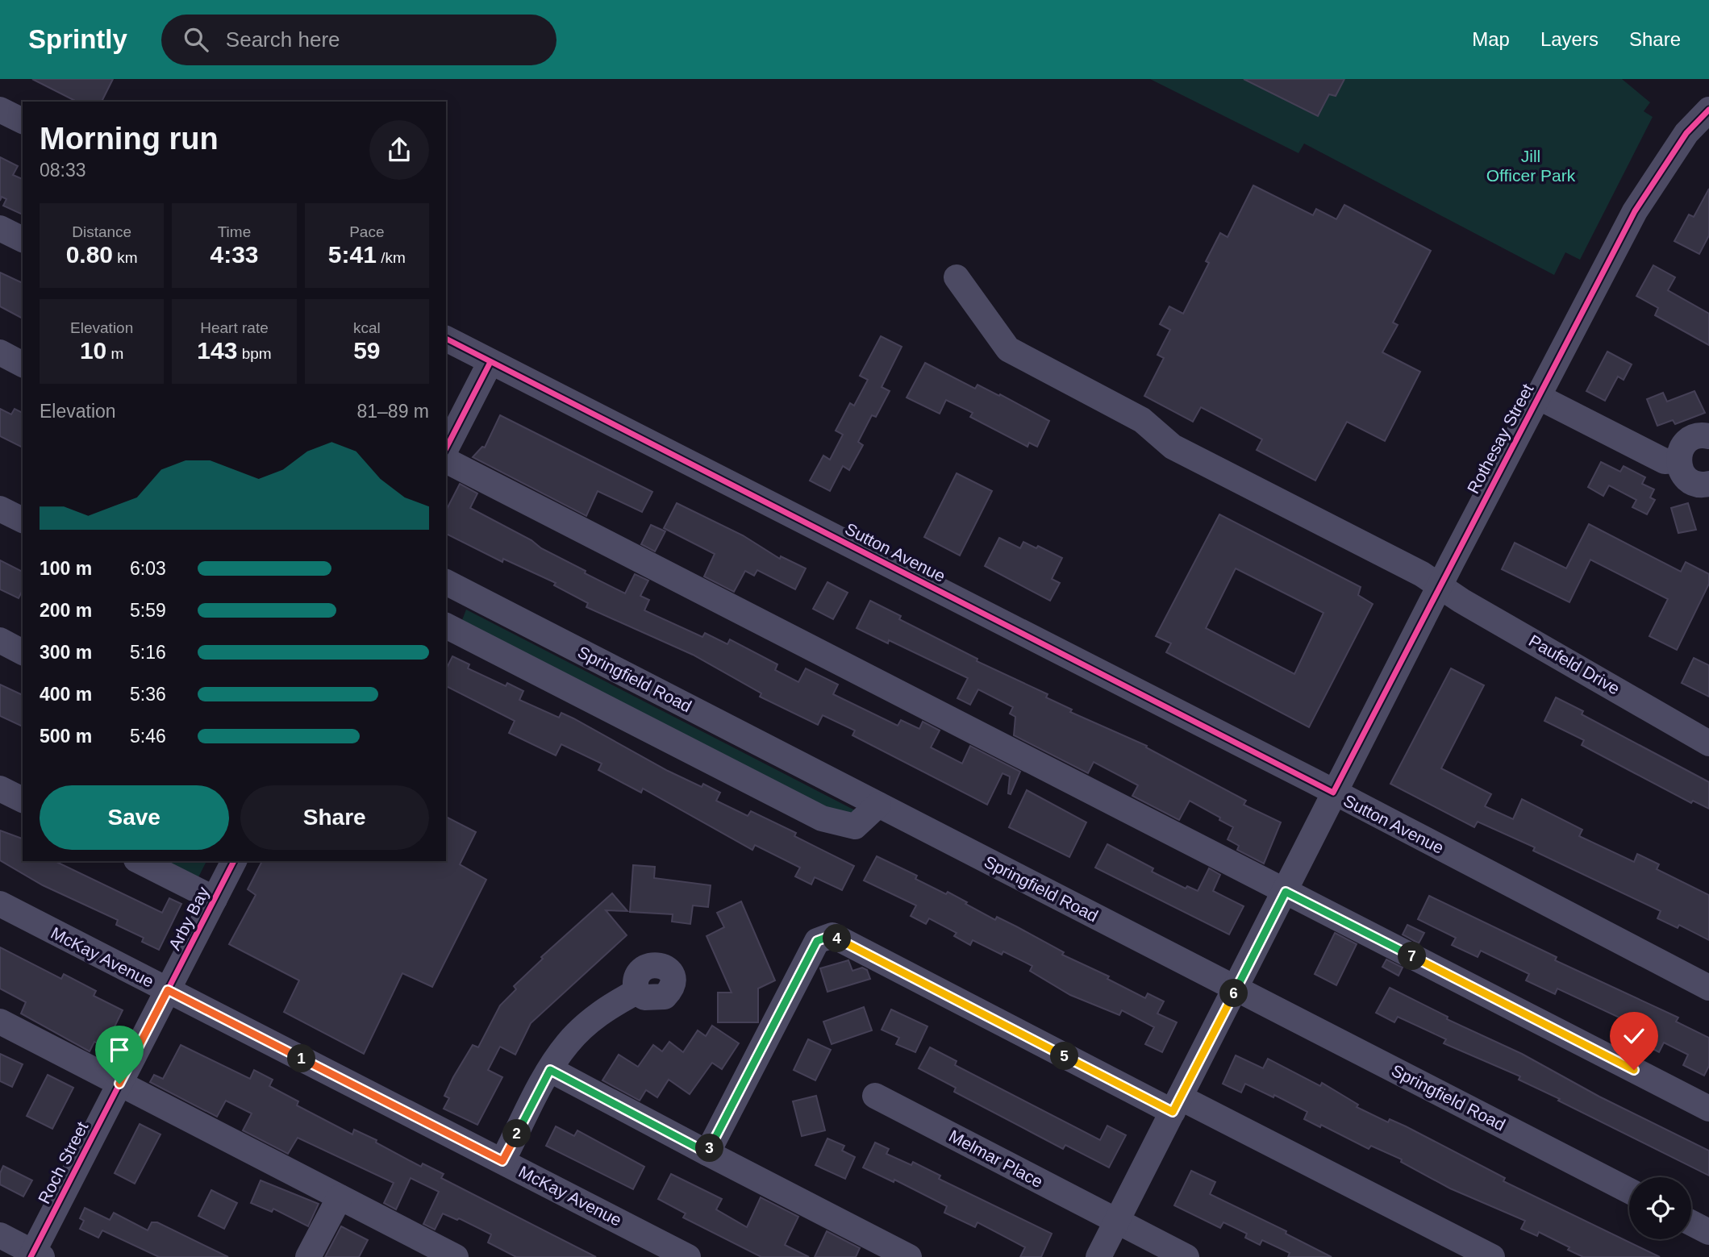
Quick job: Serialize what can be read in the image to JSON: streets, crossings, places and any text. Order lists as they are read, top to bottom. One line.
{"streets":{"street":["Rothesay Street","Sutton Avenue","Paufeld Drive","Springfield Road","Arby Bay","McKay Avenue","Melmar Place","Roch Street"]},"crossings":[["Rothesay Street","Sutton Avenue"],["Rothesay Street","Paufeld Drive"],["Rothesay Street","Springfield Road"],["Rothesay Street","Melmar Place"],["Arby Bay","McKay Avenue"],["Arby Bay","Roch Street"],["McKay Avenue","Roch Street"]],"parks":["Jill Officer Park"],"page":{"header":"Sprintly","search":"Search here","nav":["Map","Layers","Share"],"heading":["Morning run","08:33"],"stats":[["Distance","0.80 km"],["Time","4:33"],["Pace","5:41 /km"],["Elevation","10 m"],["Heart rate","143 bpm"],["kcal","59"]],"chart":["Elevation","81–89 m"],"list":[{"name":"100 m","note":"6:03"},{"name":"200 m","note":"5:59"},{"name":"300 m","note":"5:16"},{"name":"400 m","note":"5:36"},{"name":"500 m","note":"5:46"}],"buttons":["Save","Share"],"pins":["4","7","6","5","1","2","3"]}}
